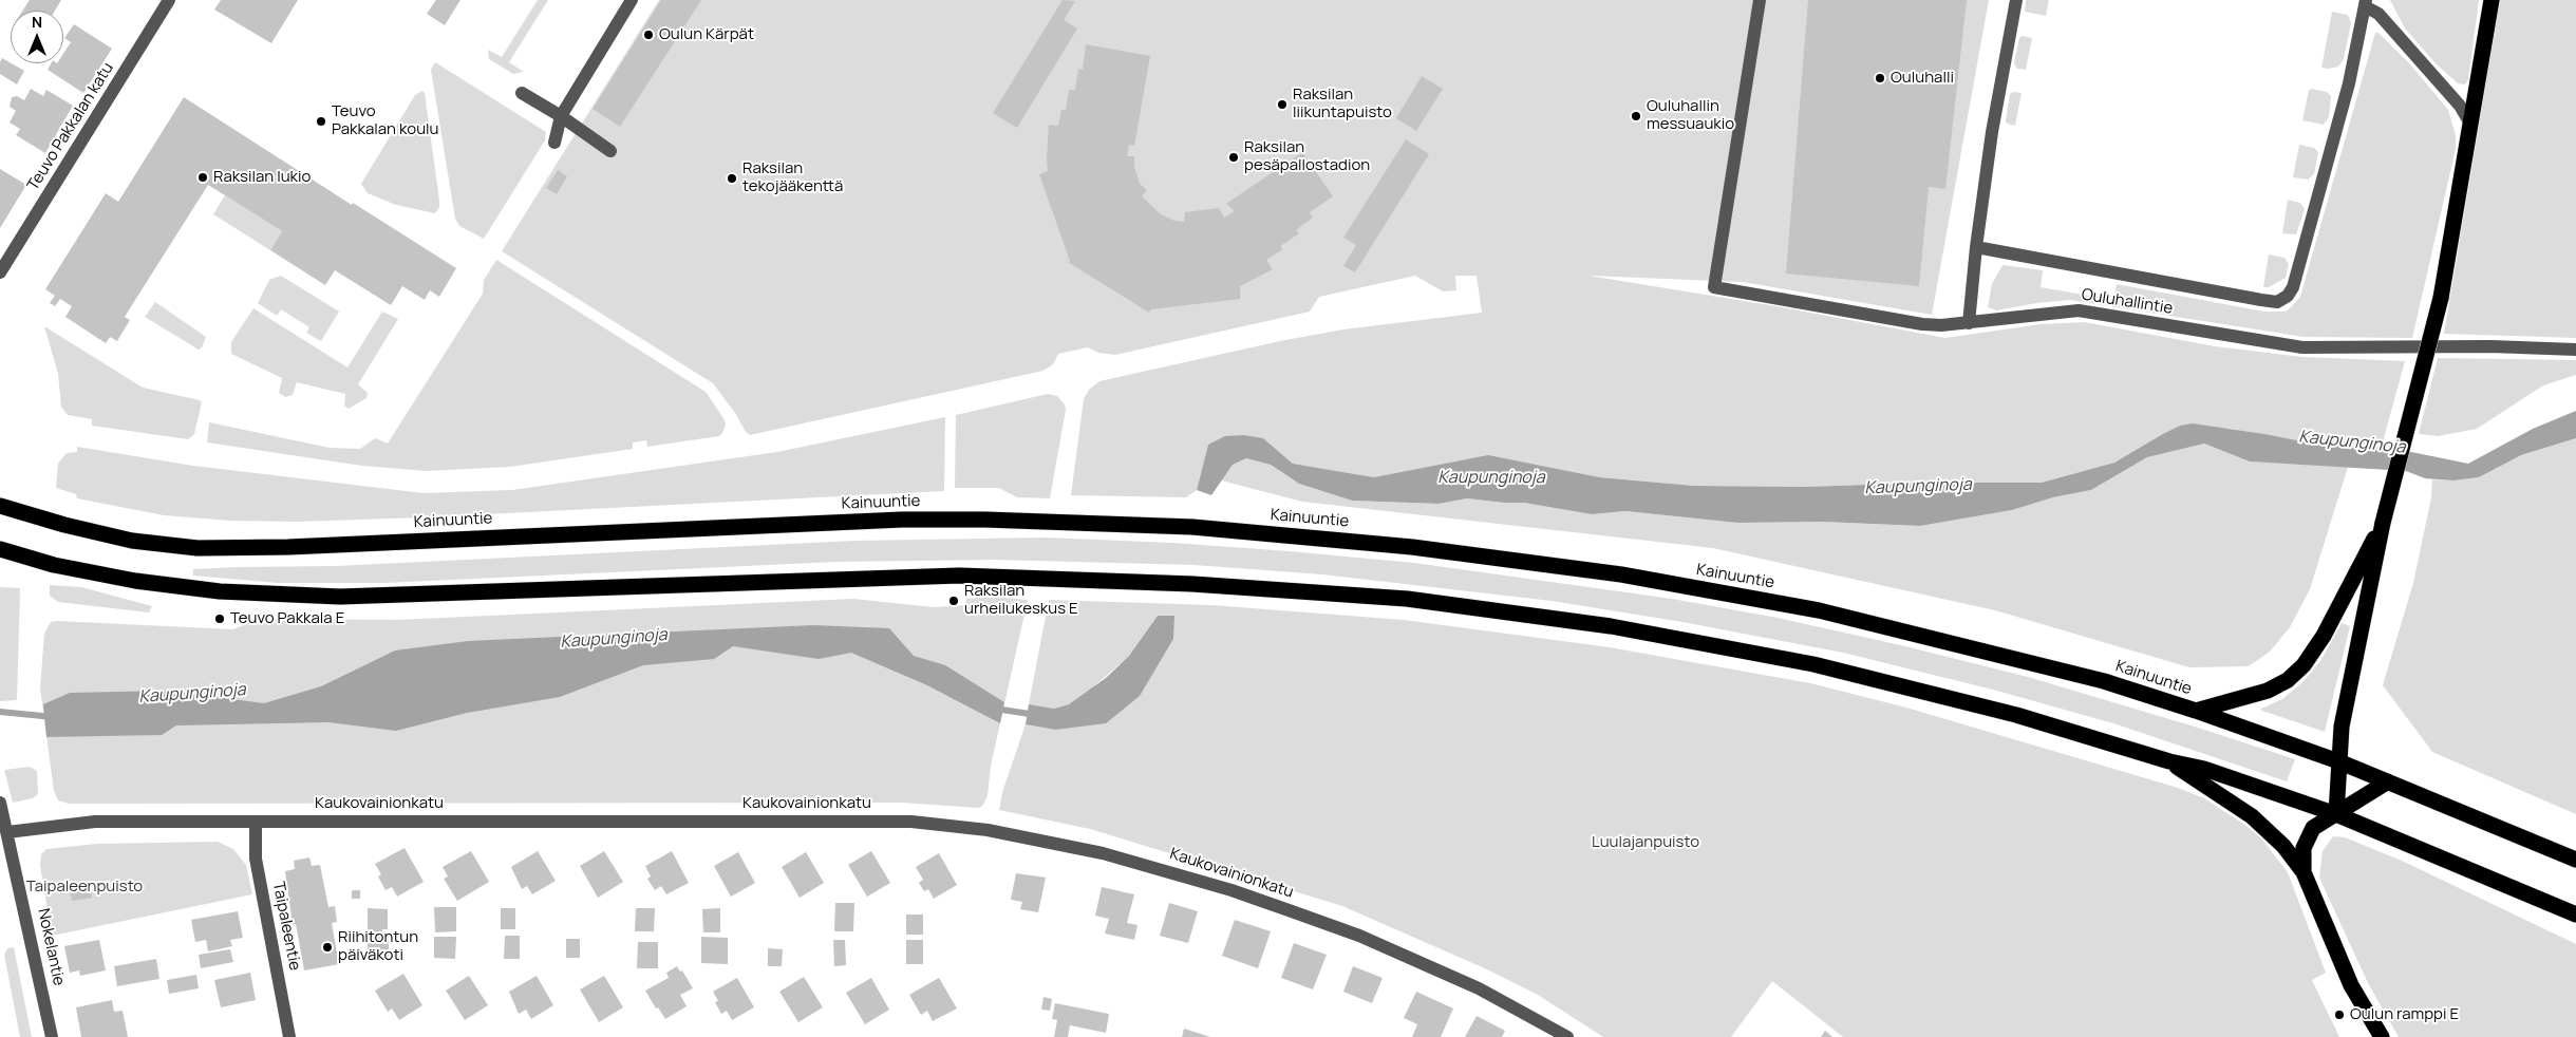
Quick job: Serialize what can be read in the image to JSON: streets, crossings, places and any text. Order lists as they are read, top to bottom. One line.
{"streets":{"highway":["Kainuuntie"],"street":["Teuvo Pakkalan katu","Ouluhallintie","Kaukovainionkatu","Taipaleentie","Nokelantie"]},"crossings":[["Kaukovainionkatu","Taipaleentie"],["Kaukovainionkatu","Nokelantie"]],"water":["Kaupunginoja"],"parks":["Luulajanpuisto","Taipaleenpuisto"],"places":["Oulun Kärpät","Ouluhalli","Raksilan liikuntapuisto","Ouluhallin messuaukio","Teuvo Pakkalan koulu","Raksilan pesäpallostadion","Raksilan lukio","Raksilan tekojääkenttä","Raksilan urheilukeskus E","Teuvo Pakkala E","Riihitontun päiväkoti","Oulun ramppi E"],"north":"top"}
